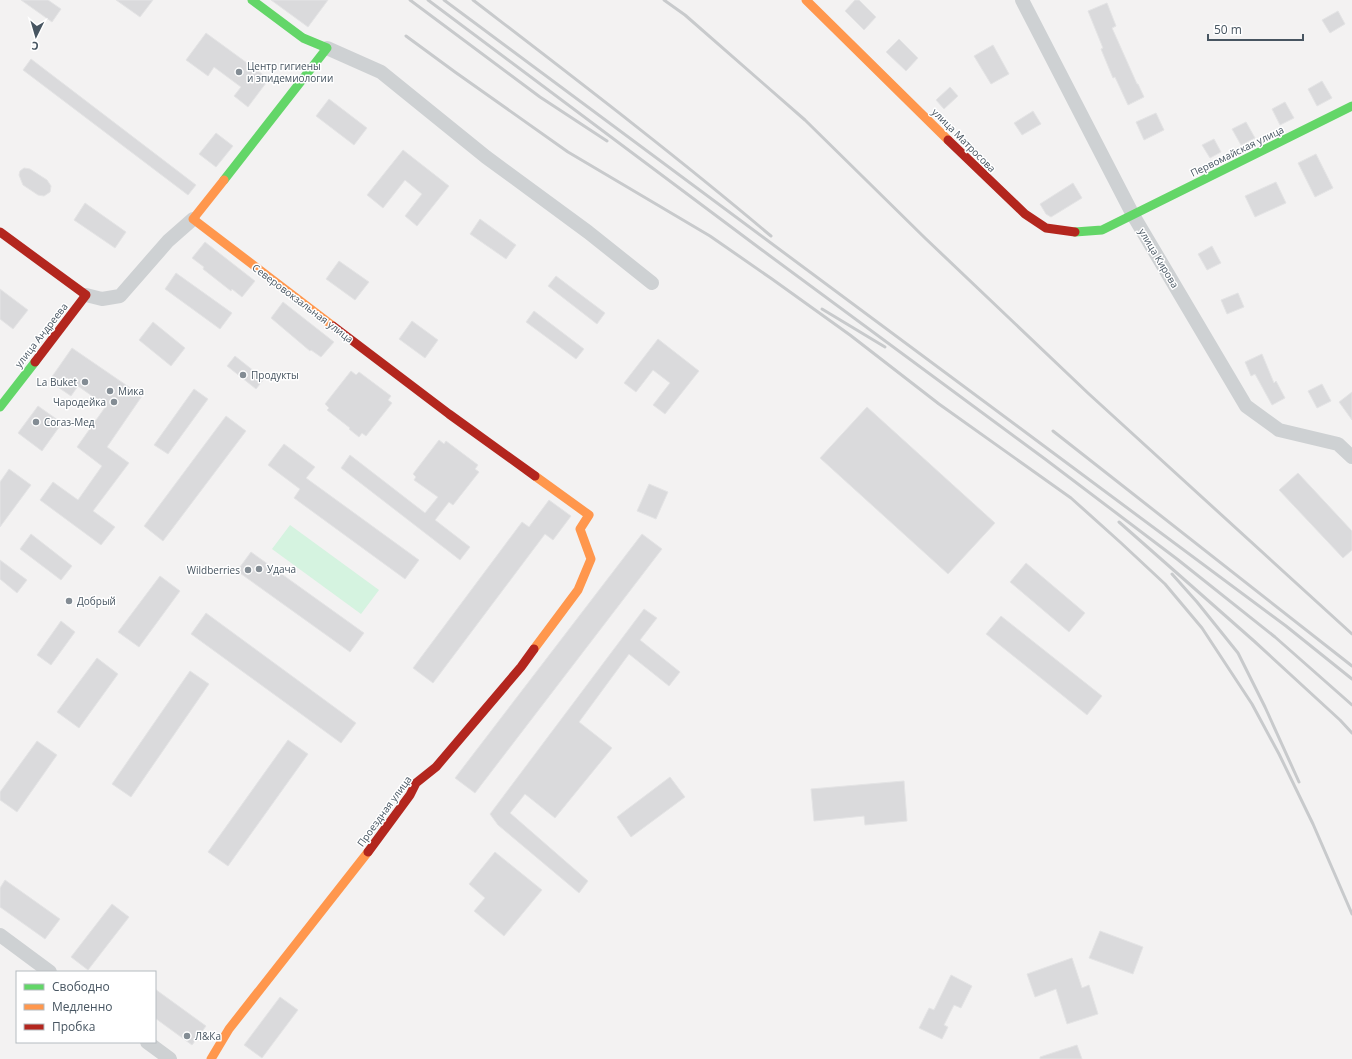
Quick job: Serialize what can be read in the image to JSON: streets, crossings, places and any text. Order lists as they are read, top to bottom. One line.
{"streets":{"street":["улица Матросова","Первомайская улица","улица Кирова","Северовокзальная улица","улица Андреева","Проездная улица"]},"crossings":[["улица Матросова","Первомайская улица"],["улица Матросова","улица Кирова"],["Первомайская улица","улица Кирова"],["Северовокзальная улица","Проездная улица"]],"places":["Центр гигиены и эпидемиологии","Продукты","La Buket","Мика","Чародейка","Согаз-Мед","Удача","Wildberries","Добрый","Л&Ка"],"legend":["Свободно","Медленно","Пробка"],"scale_bar":"50 m","north":"bottom"}
